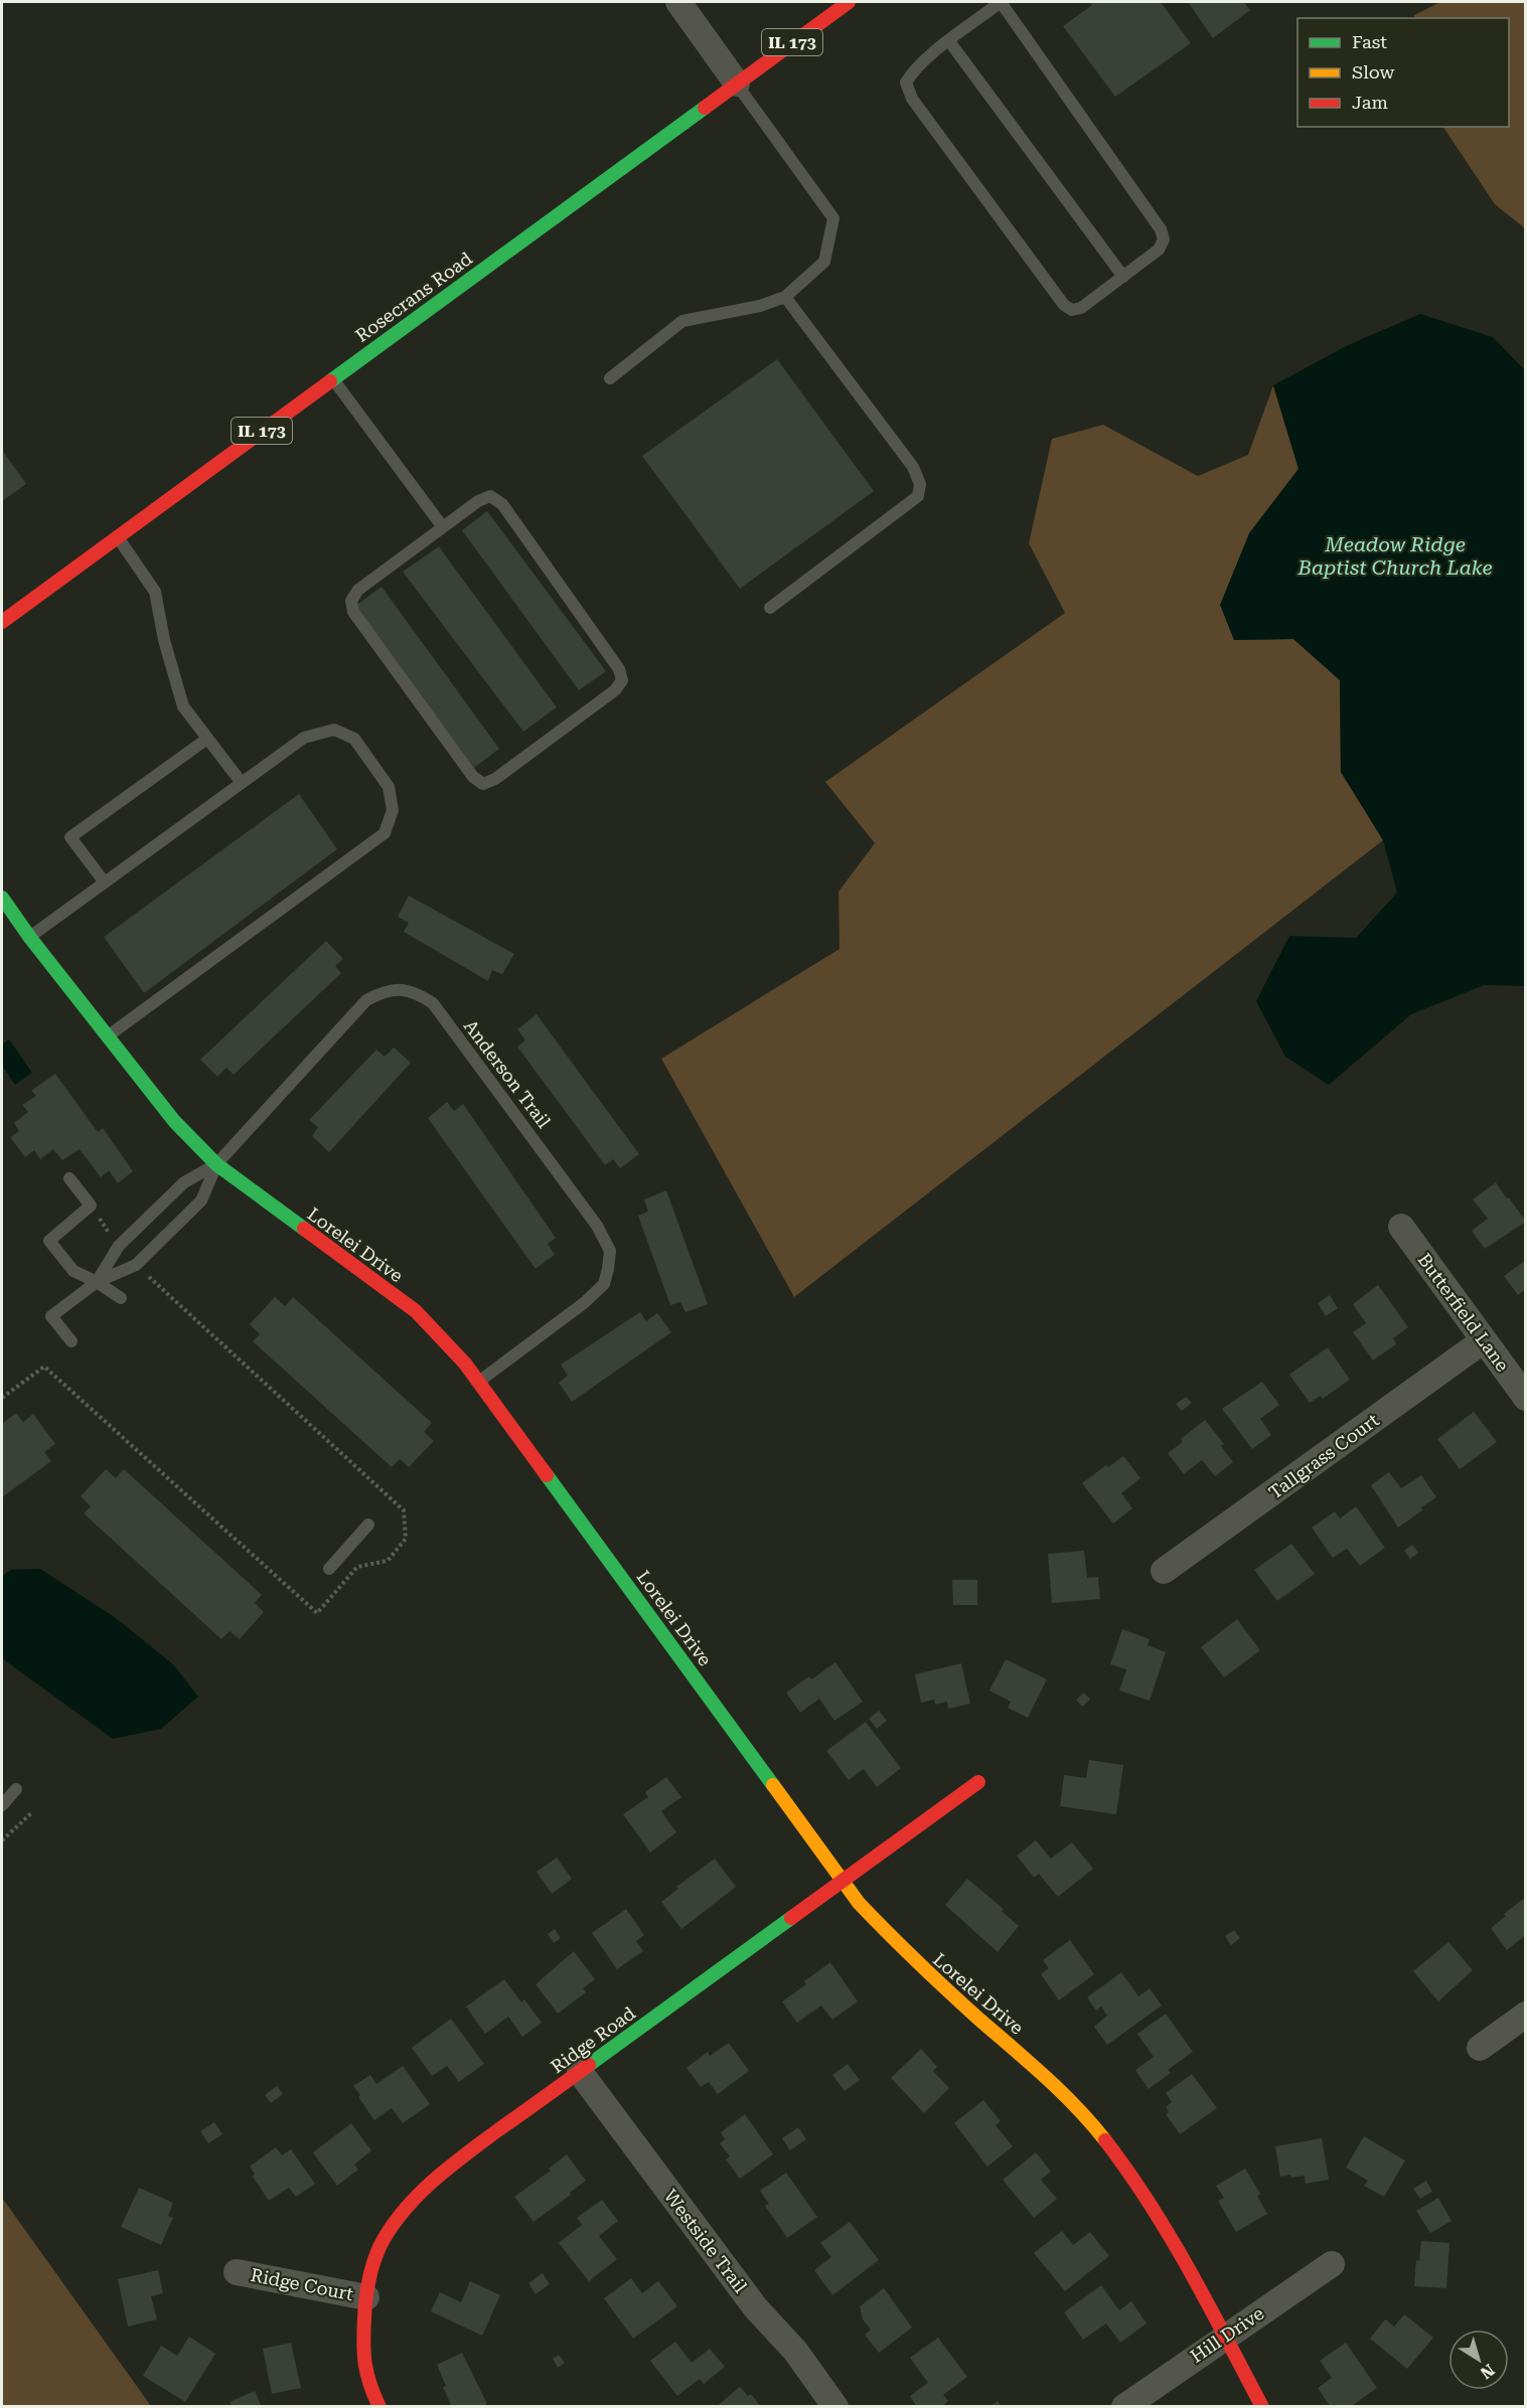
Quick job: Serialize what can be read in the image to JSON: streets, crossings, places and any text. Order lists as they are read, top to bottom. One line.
{"streets":{"street":["IL 173","Rosecrans Road","Lorelei Drive","Butterfield Lane","Tallgrass Court","Ridge Road","Westside Trail","Ridge Court","Hill Drive"],"lane":["Anderson Trail"]},"crossings":[["Anderson Trail","Lorelei Drive"],["Lorelei Drive","Ridge Road"],["Lorelei Drive","Hill Drive"],["Butterfield Lane","Tallgrass Court"],["Ridge Road","Westside Trail"],["Ridge Road","Ridge Court"]],"water":["Meadow Ridge Baptist Church Lake"],"legend":["Fast","Slow","Jam"],"north":"bottom right"}
